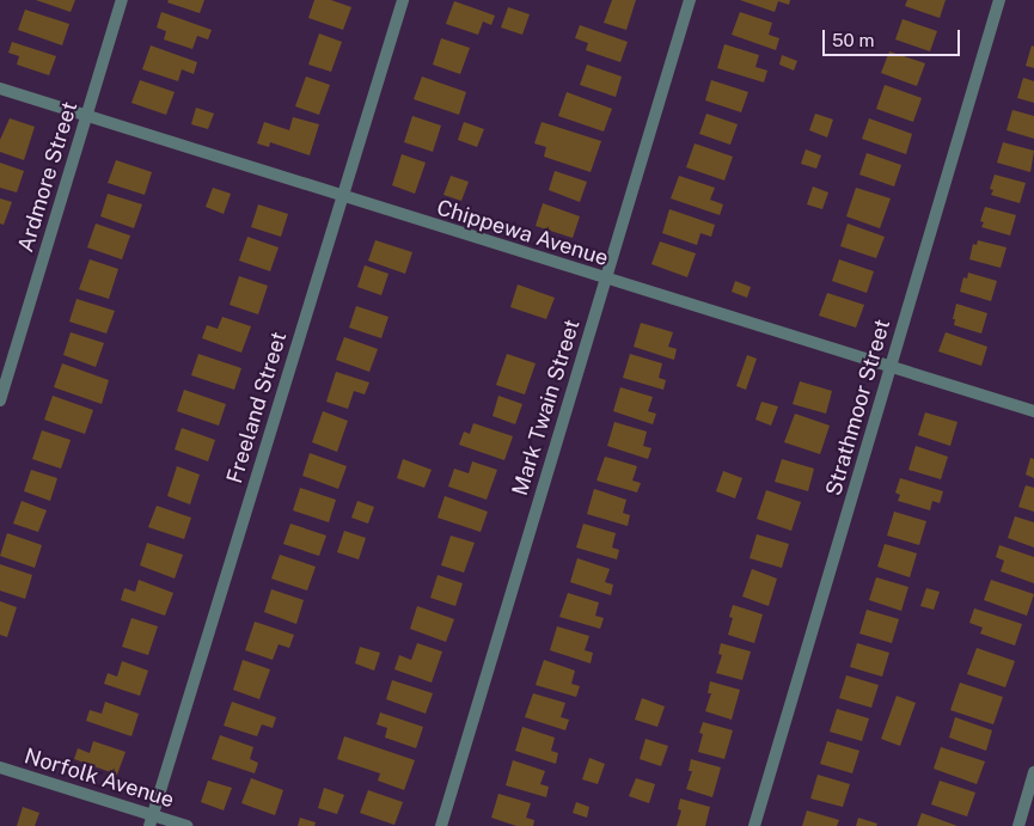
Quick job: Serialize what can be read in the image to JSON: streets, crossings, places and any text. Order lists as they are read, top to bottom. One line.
{"streets":{"street":["Ardmore Street","Chippewa Avenue","Freeland Street","Mark Twain Street","Strathmoor Street","Norfolk Avenue"]},"crossings":[["Ardmore Street","Chippewa Avenue"],["Chippewa Avenue","Freeland Street"],["Chippewa Avenue","Mark Twain Street"],["Chippewa Avenue","Strathmoor Street"],["Freeland Street","Norfolk Avenue"]],"scale_bar":"50 m"}
